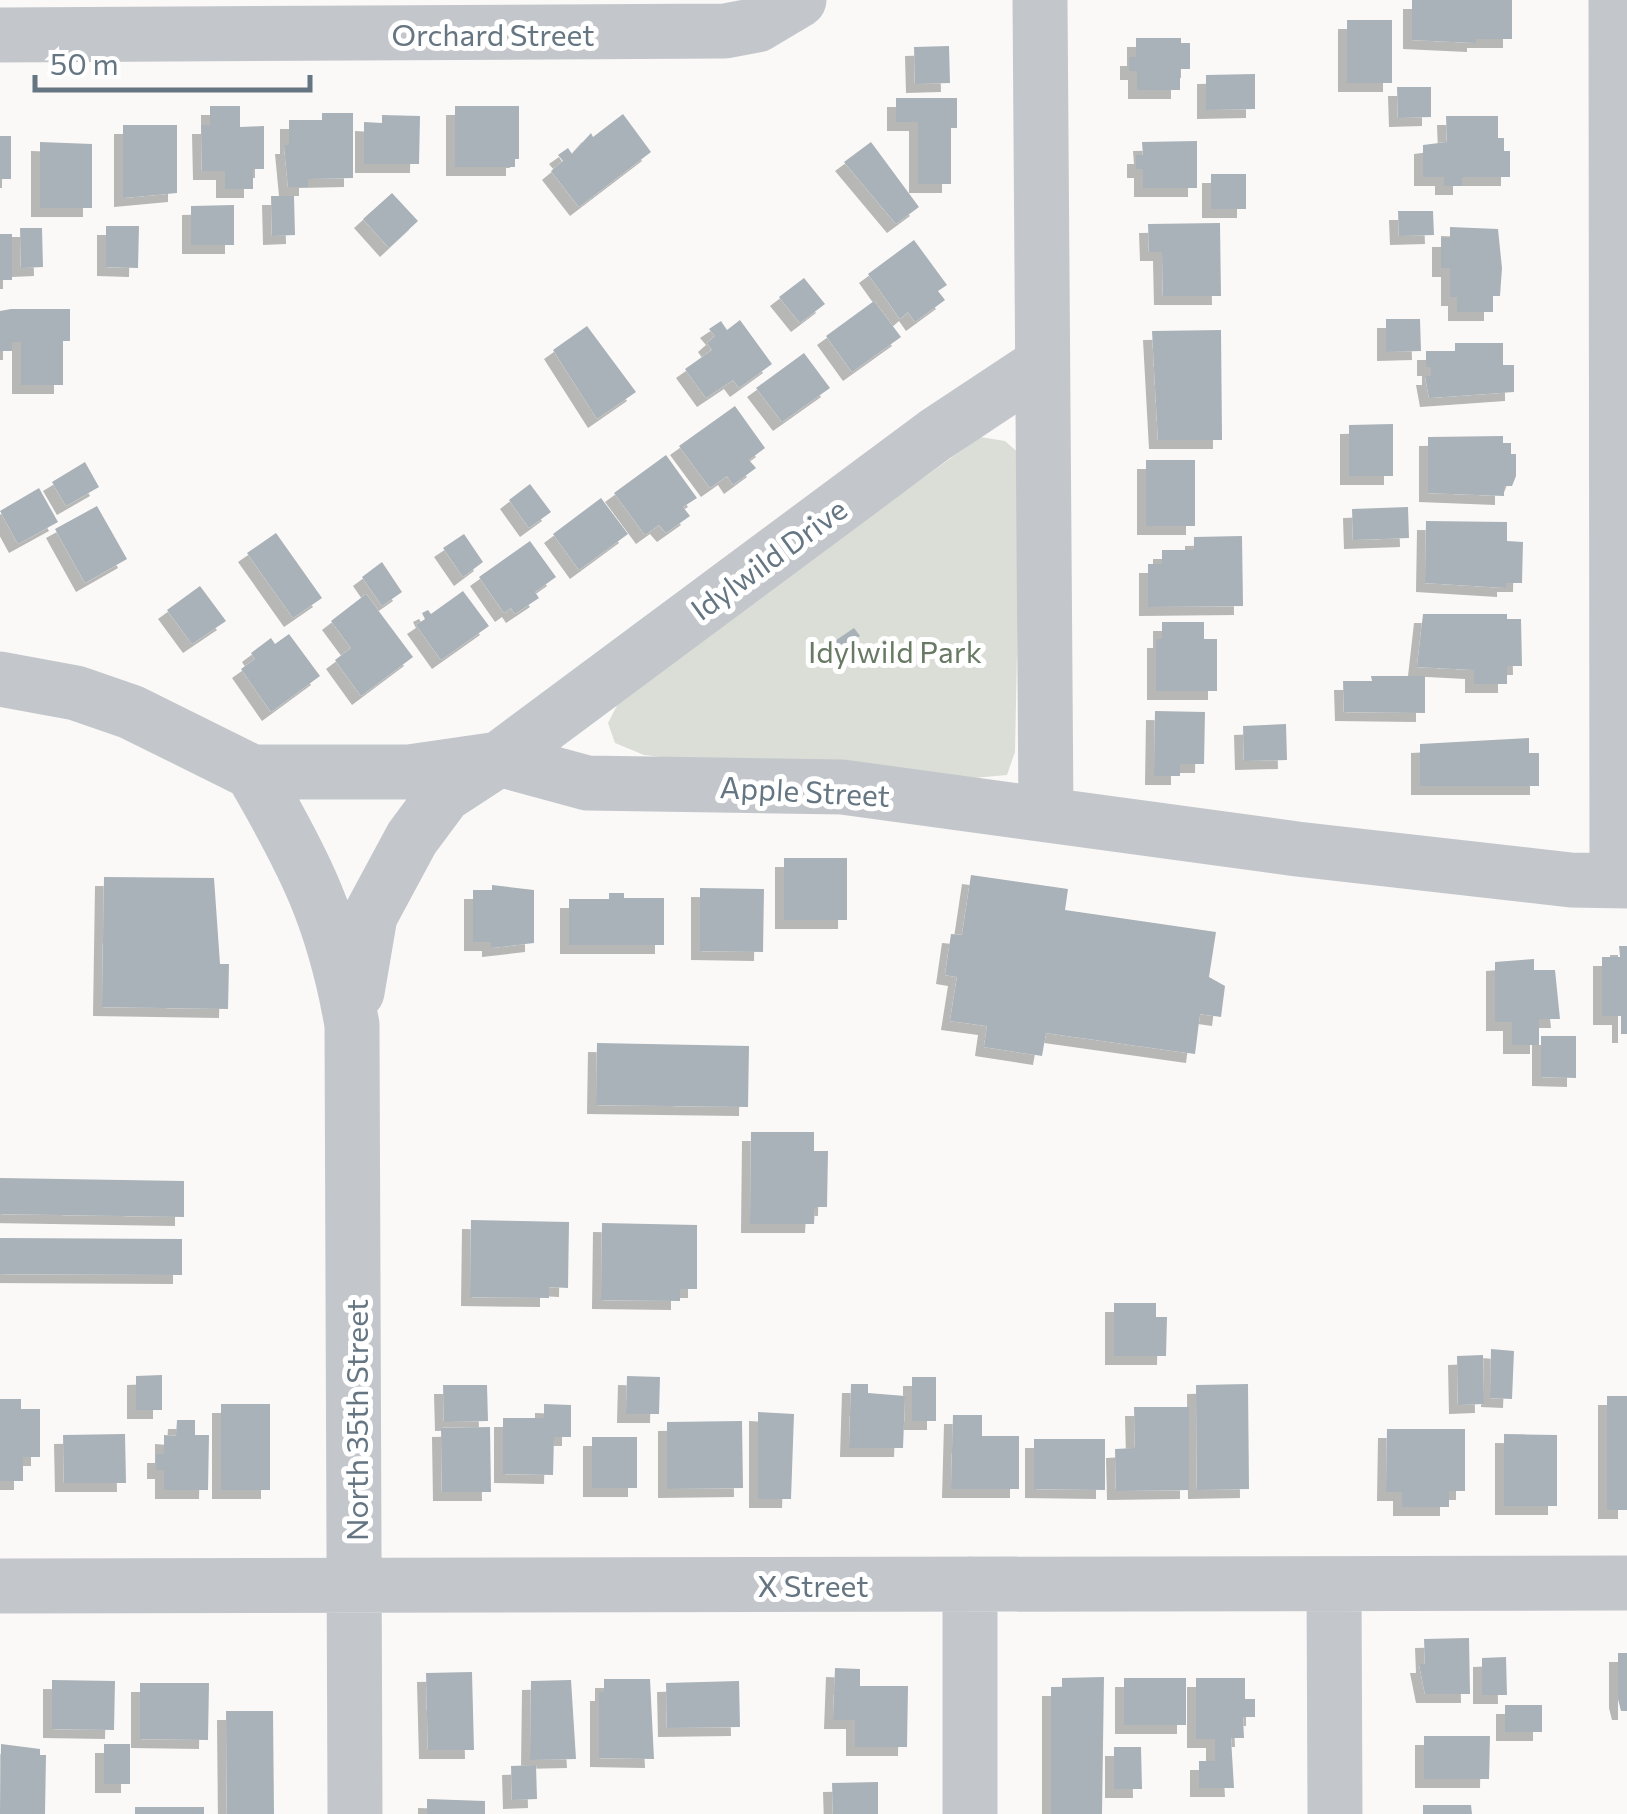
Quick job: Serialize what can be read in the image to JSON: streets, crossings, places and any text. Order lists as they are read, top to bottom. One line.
{"streets":{"street":["Orchard Street","Idylwild Drive","Apple Street","North 35th Street","X Street"]},"crossings":[["Idylwild Drive","Apple Street"],["Idylwild Drive","North 35th Street"],["Apple Street","North 35th Street"],["North 35th Street","X Street"]],"parks":["Idylwild Park"],"scale_bar":"50 m"}
